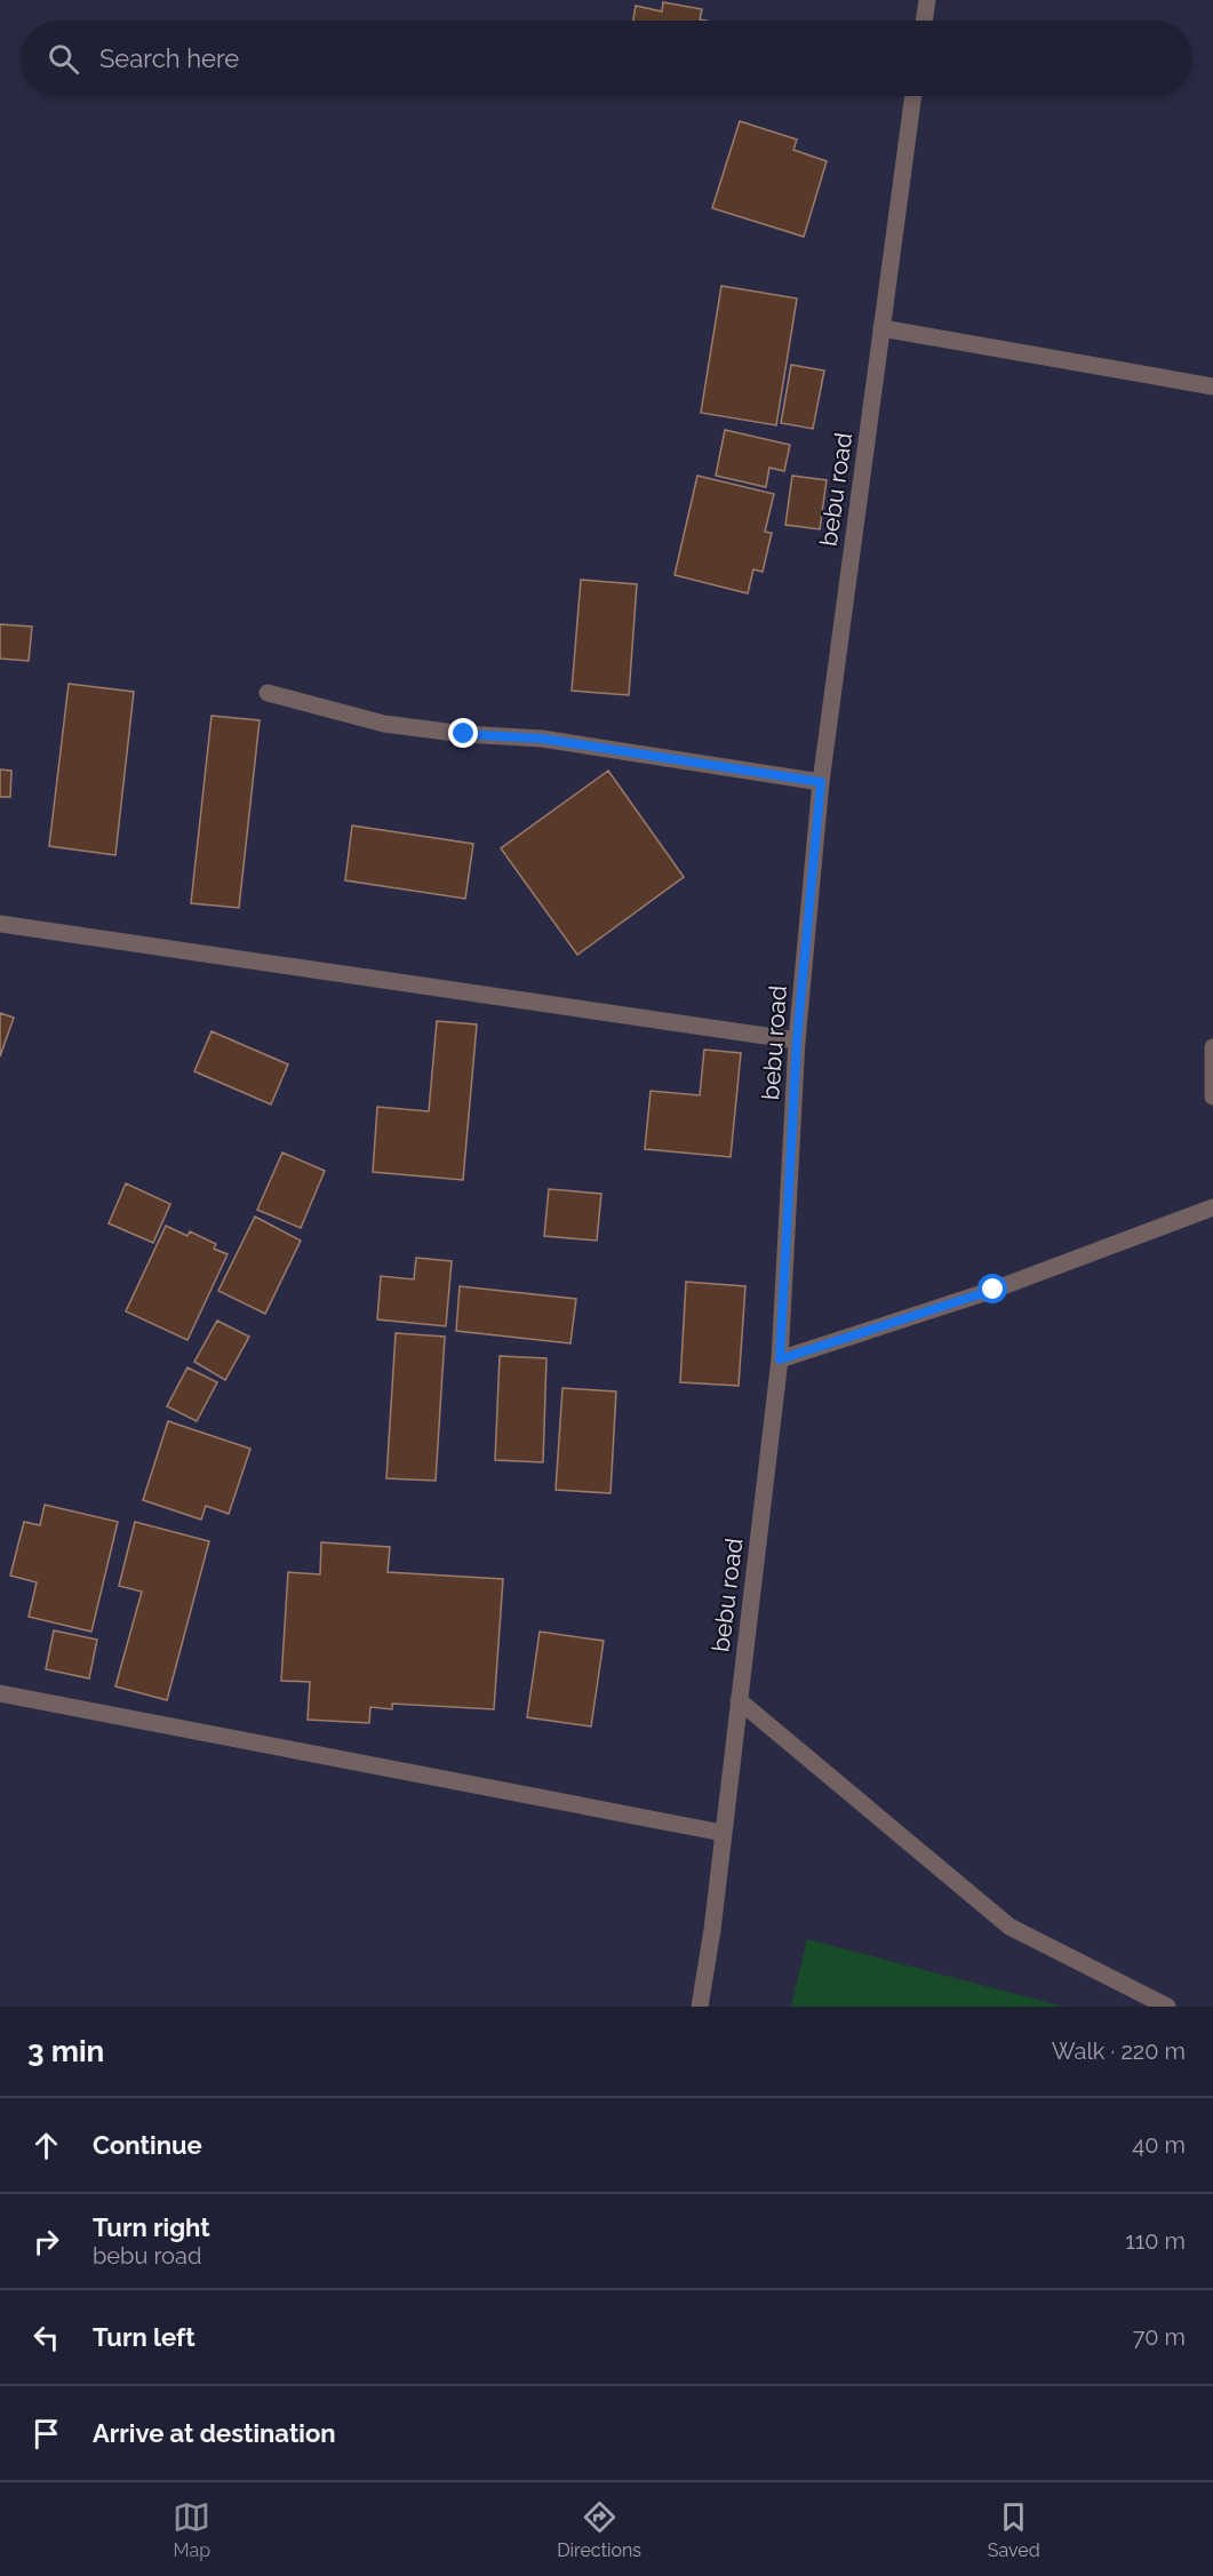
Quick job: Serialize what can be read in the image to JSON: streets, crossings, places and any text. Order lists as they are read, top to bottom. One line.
{"streets":{"street":["bebu road"]},"page":{"search":"Search here","heading":["3 min","Walk · 220 m"],"list":[["Continue","40 m"],["Turn right","bebu road","110 m"],["Turn left","70 m"],"Arrive at destination"],"nav":["Map","Directions","Saved"]}}
